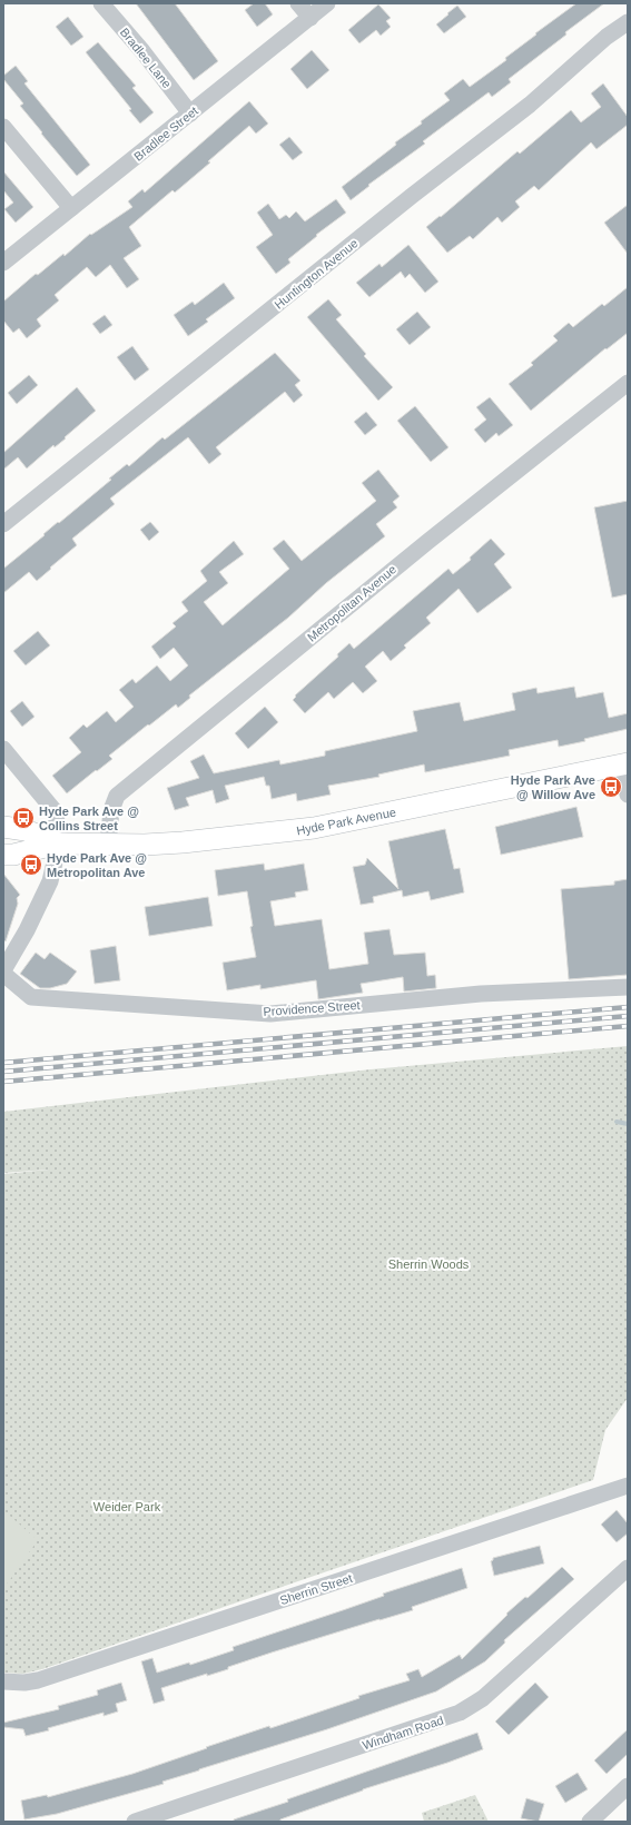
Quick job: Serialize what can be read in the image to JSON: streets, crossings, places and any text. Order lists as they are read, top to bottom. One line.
{"streets":{"main road":["Hyde Park Avenue"],"street":["Bradlee Lane","Bradlee Street","Huntington Avenue","Metropolitan Avenue","Providence Street","Sherrin Street","Windham Road"]},"crossings":[["Bradlee Lane","Bradlee Street"],["Metropolitan Avenue","Hyde Park Avenue"]],"parks":["Sherrin Woods","Weider Park"],"places":{"bus stop":["Hyde Park Ave @ Willow Ave","Hyde Park Ave @ Collins Street","Hyde Park Ave @ Metropolitan Ave"]}}
